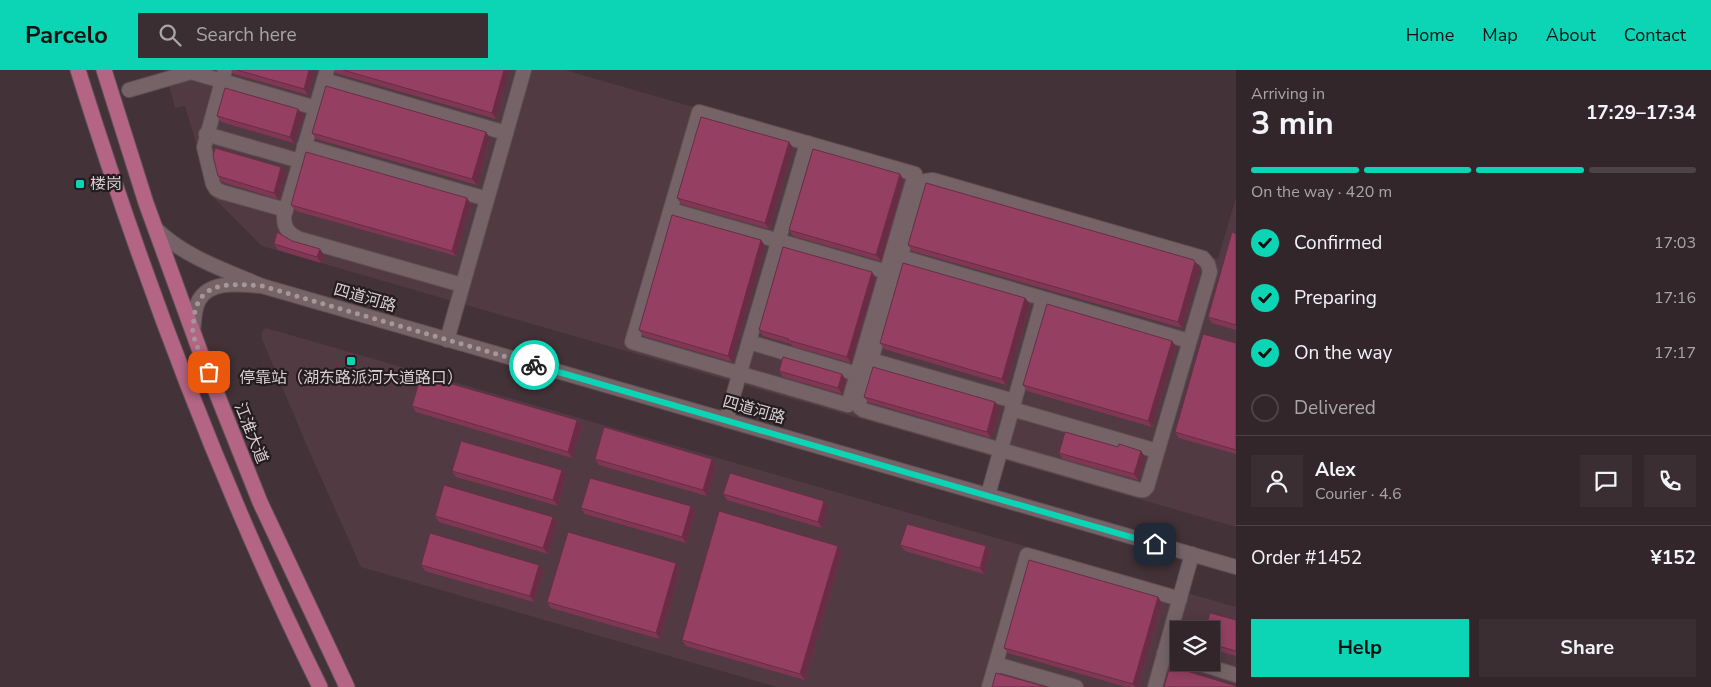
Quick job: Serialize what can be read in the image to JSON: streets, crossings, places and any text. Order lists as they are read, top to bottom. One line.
{"streets":{"main road":["江淮大道"],"street":["四道河路"]},"places":{"transit":["楼岗","停靠站（湖东路派河大道路口）"]},"page":{"header":"Parcelo","search":"Search here","nav":["Home","Map","About","Contact"],"heading":["3 min","Arriving in","17:29–17:34"],"panel":["Alex","Courier · 4.6","Order #1452","¥152"],"bar":"On the way · 420 m","list":[["Confirmed","17:03"],["Preparing","17:16"],["On the way","17:17"],"Delivered"],"buttons":["Help","Share"]}}
